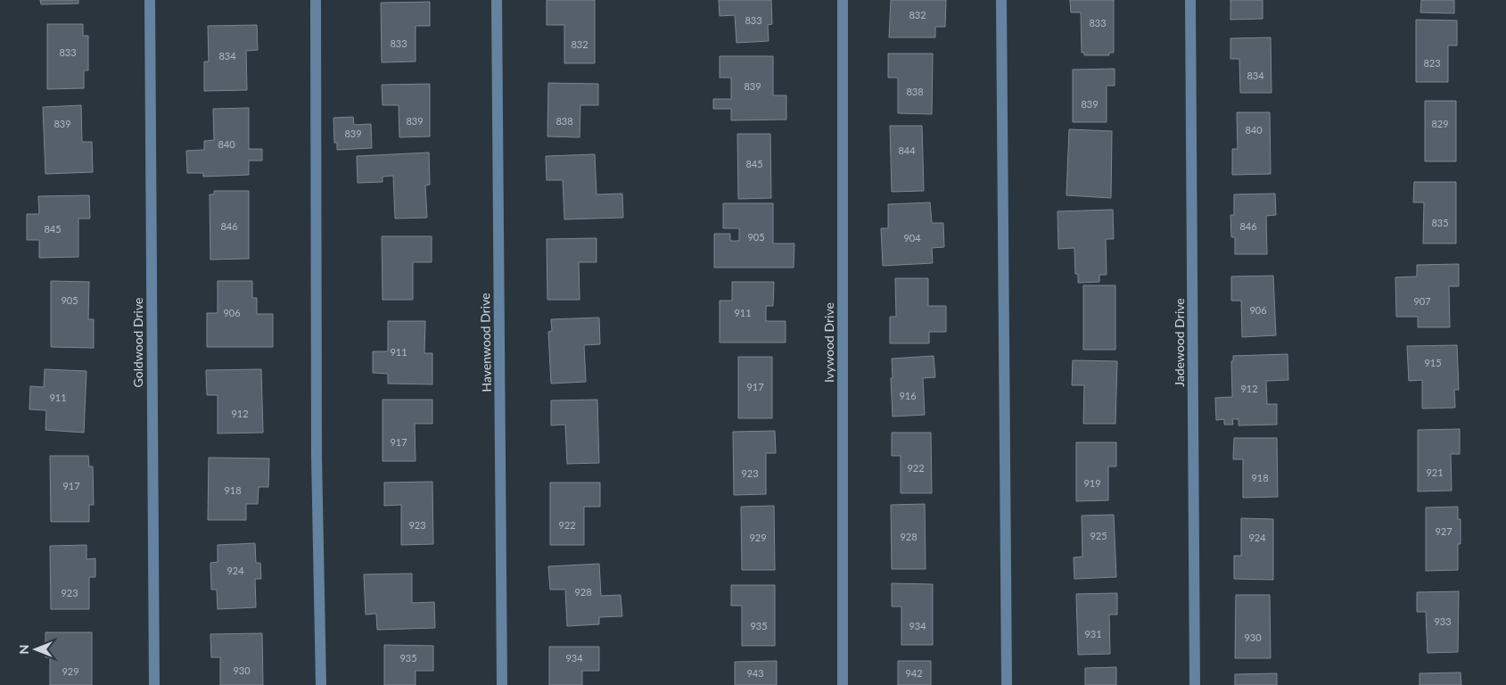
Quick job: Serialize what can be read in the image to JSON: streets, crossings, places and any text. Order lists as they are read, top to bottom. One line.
{"streets":{"street":["Goldwood Drive","Havenwood Drive","Ivywood Drive","Jadewood Drive"]},"house_numbers":["832","833","833","833","832","833","834","823","834","839","838","839","839","838","839","829","840","839","840","844","845","835","846","846","845","905","904","905","907","906","906","911","911","915","917","912","916","911","912","917","922","921","923","918","919","917","918","923","922","927","925","928","929","924","924","928","923","933","935","934","931","930","935","934","930","929","943","942"],"north":"left"}
